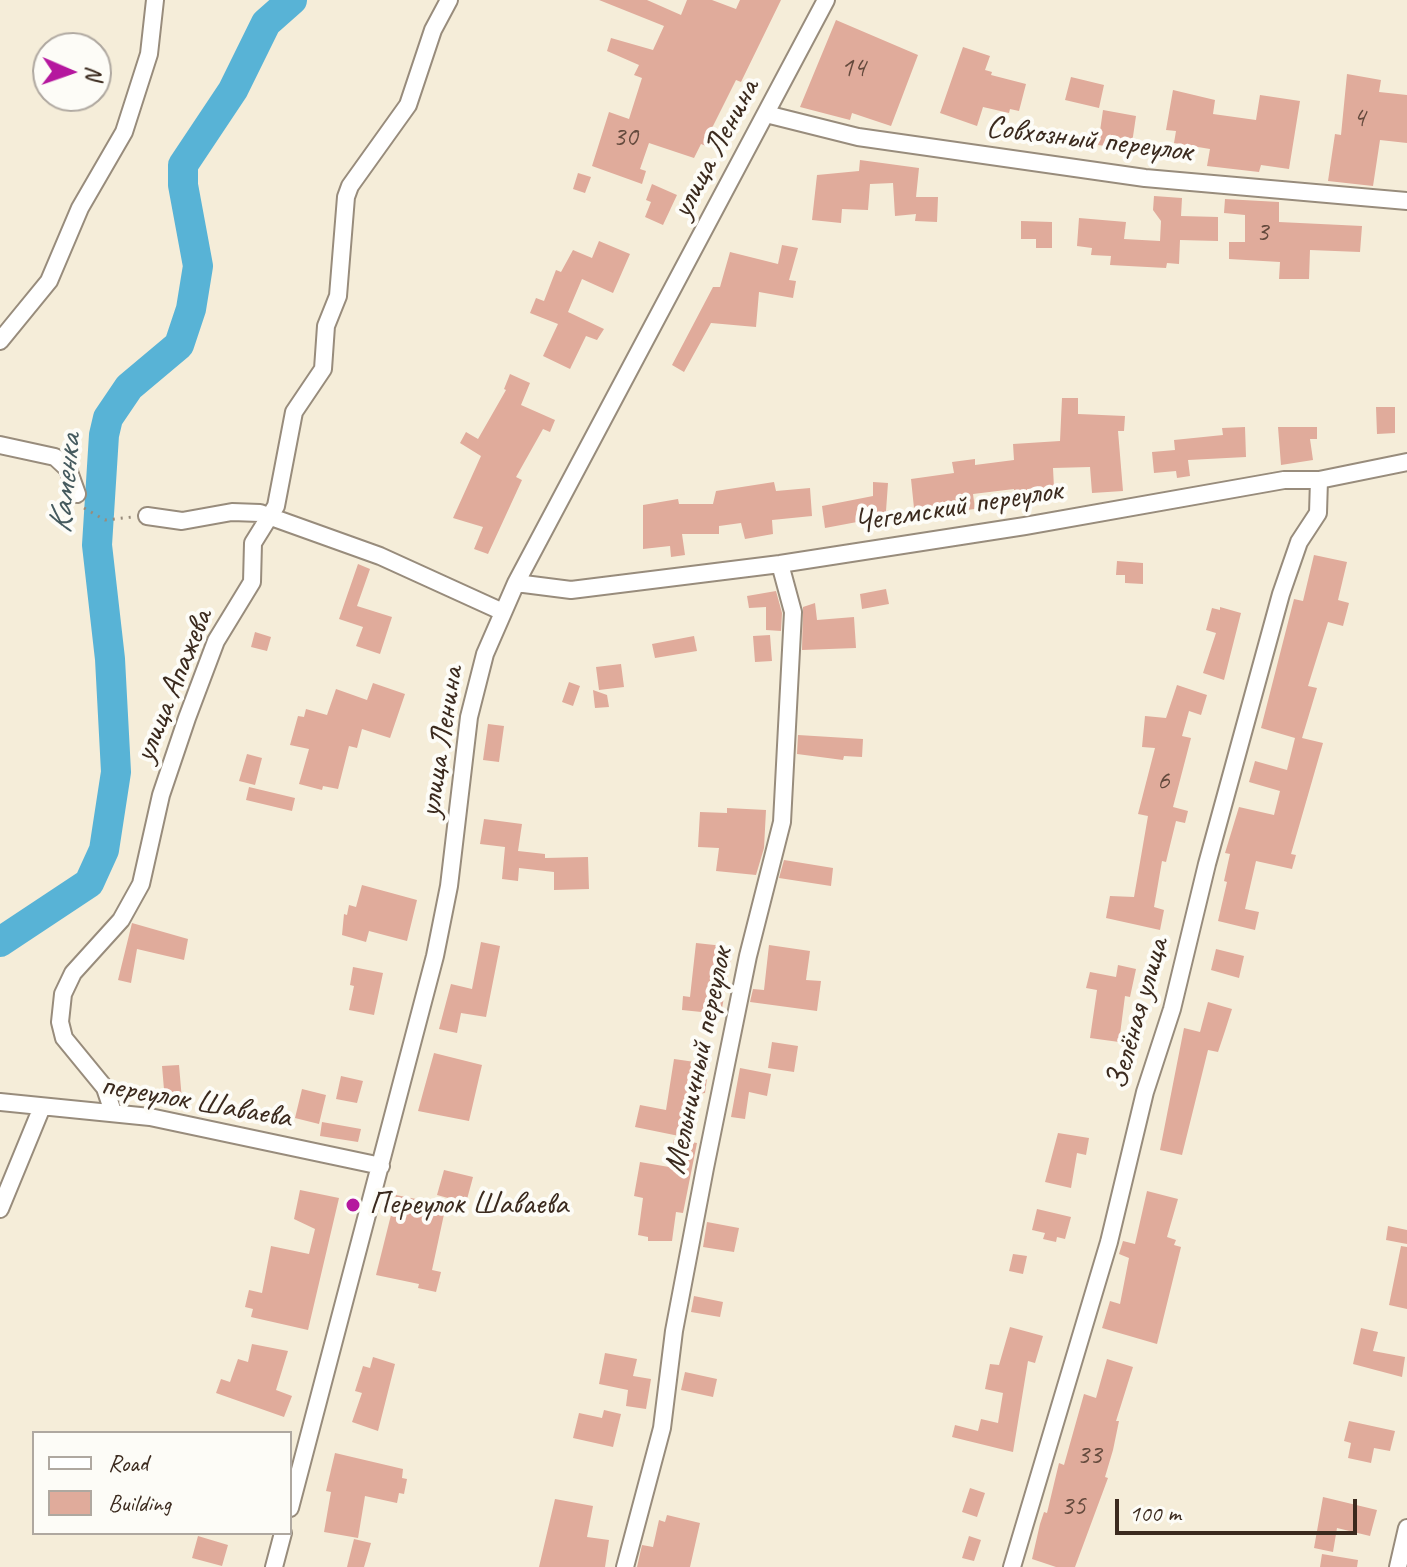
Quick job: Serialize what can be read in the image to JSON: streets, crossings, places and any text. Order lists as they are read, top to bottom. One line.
{"streets":{"street":["Совхозный переулок","улица Ленина","Чегемский переулок","улица Апажева","Зелёная улица","Мельничный переулок","переулок Шаваева"]},"crossings":[["Совхозный переулок","улица Ленина"],["улица Ленина","Чегемский переулок"],["улица Ленина","переулок Шаваева"],["Чегемский переулок","Зелёная улица"],["Чегемский переулок","Мельничный переулок"],["улица Апажева","переулок Шаваева"]],"water":["Каменка"],"places":["Переулок Шаваева"],"house_numbers":["14","4","30","3","6","33","35"],"legend":["Road","Building"],"scale_bar":"100 m","north":"right"}
